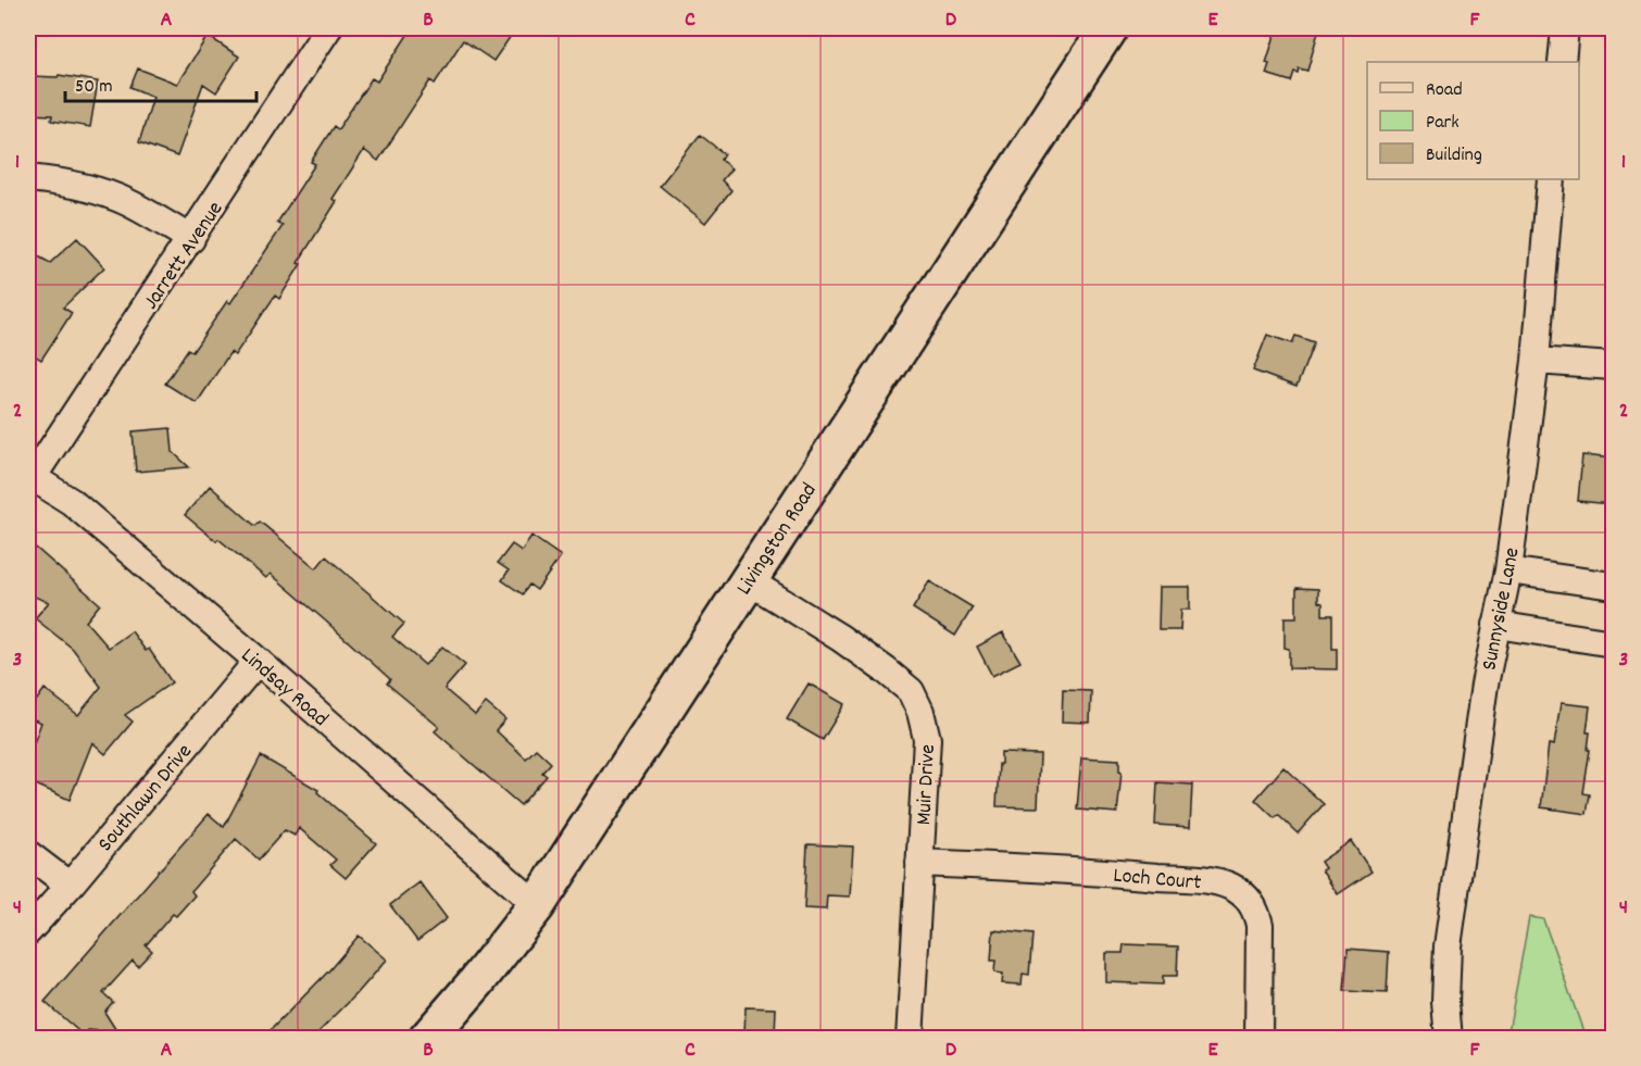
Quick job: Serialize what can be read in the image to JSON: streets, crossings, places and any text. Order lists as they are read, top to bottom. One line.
{"streets":{"main road":["Livingston Road"],"street":["Jarrett Avenue","Sunnyside Lane","Lindsay Road","Muir Drive","Southlawn Drive","Loch Court"]},"crossings":[["Jarrett Avenue","Lindsay Road"],["Livingston Road","Lindsay Road"],["Livingston Road","Muir Drive"],["Lindsay Road","Southlawn Drive"],["Muir Drive","Loch Court"]],"legend":["Road","Park","Building"],"scale_bar":"50 m","grid":{"columns":["A","B","C","D","E","F"],"rows":["1","2","3","4"]}}
